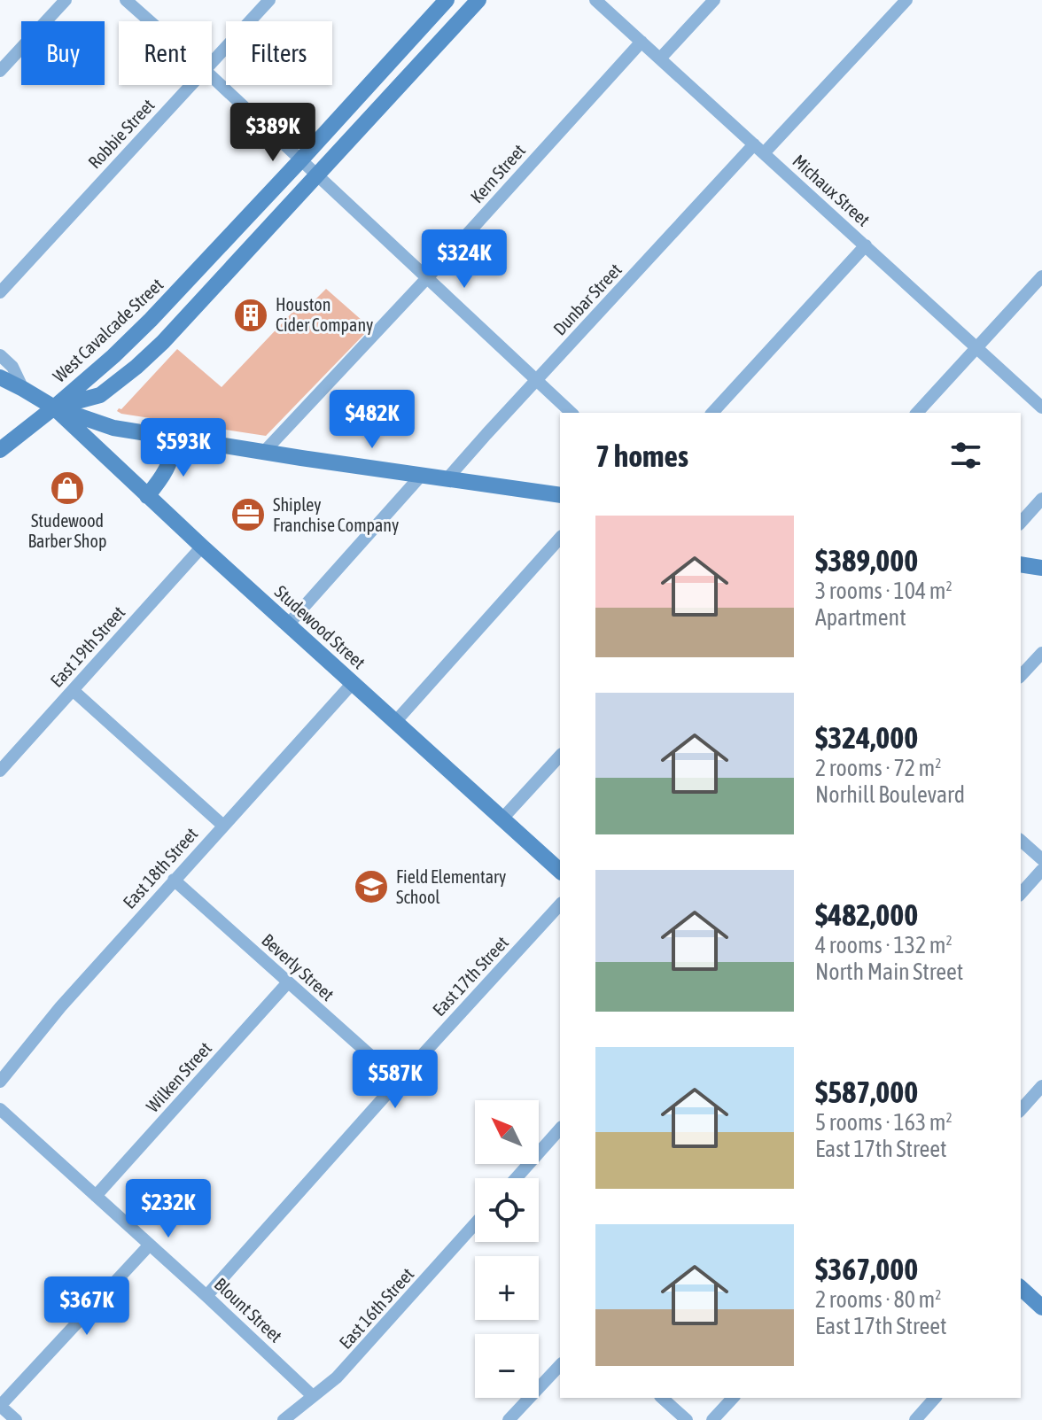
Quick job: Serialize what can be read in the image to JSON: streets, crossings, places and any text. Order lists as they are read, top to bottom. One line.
{"streets":{"main road":["West Cavalcade Street","Studewood Street"],"street":["Robbie Street","Kern Street","Michaux Street","Dunbar Street","East 19th Street","East 18th Street","Beverly Street","East 17th Street","Wilken Street","East 16th Street","Blount Street"]},"crossings":[["Kern Street","Michaux Street"],["Michaux Street","Dunbar Street"],["West Cavalcade Street","Studewood Street"],["Studewood Street","East 19th Street"],["Studewood Street","East 18th Street"],["East 18th Street","Beverly Street"],["Beverly Street","East 17th Street"],["Beverly Street","Wilken Street"],["East 17th Street","Blount Street"],["Wilken Street","Blount Street"],["East 16th Street","Blount Street"]],"places":{"building":["Houston Cider Company"],"shop":["Studewood Barber Shop"],"office":["Shipley Franchise Company"],"school or university":["Field Elementary School"]},"north":"top left","page":{"chip":["Buy","Rent","Filters"],"price":["$389K","$324K","$482K","$593K","$587K","$232K","$367K"],"heading":"7 homes","list":[{"name":"$389,000","note":"3 rooms · 104 m² · Apartment"},{"name":"$324,000","note":"2 rooms · 72 m² · Norhill Boulevard"},{"name":"$482,000","note":"4 rooms · 132 m² · North Main Street"},{"name":"$587,000","note":"5 rooms · 163 m² · East 17th Street"},{"name":"$367,000","note":"2 rooms · 80 m² · East 17th Street"}],"map_buttons":["+","−"]}}
